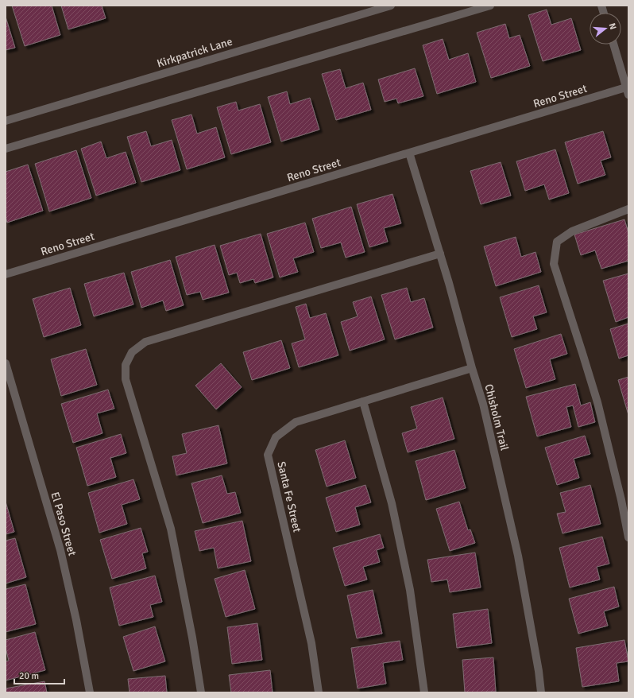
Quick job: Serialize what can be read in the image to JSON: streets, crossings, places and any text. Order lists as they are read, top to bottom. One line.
{"streets":{"street":["Kirkpatrick Lane","Reno Street","Chisholm Trail","Santa Fe Street","El Paso Street"]},"crossings":[["Reno Street","Chisholm Trail"],["Chisholm Trail","Santa Fe Street"]],"scale_bar":"20 m","north":"right"}
